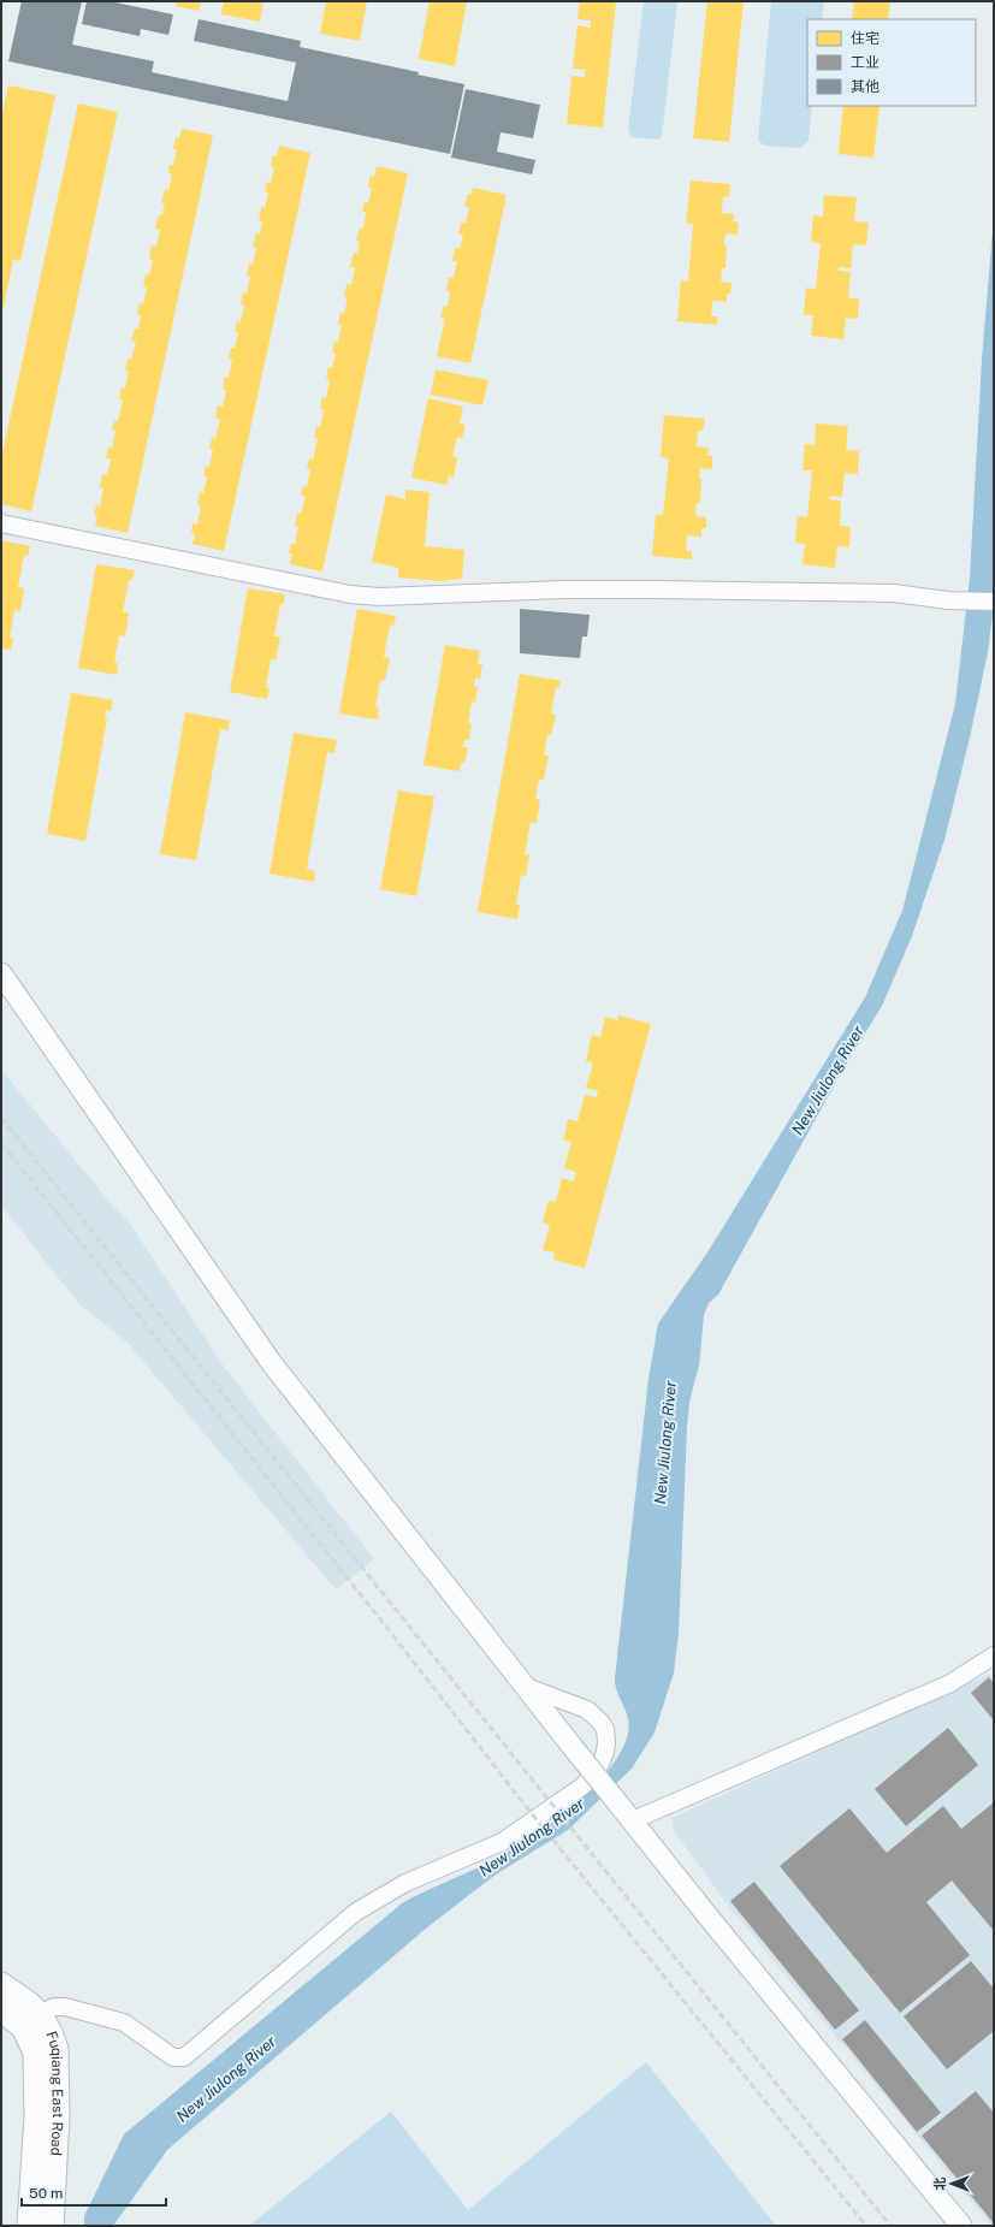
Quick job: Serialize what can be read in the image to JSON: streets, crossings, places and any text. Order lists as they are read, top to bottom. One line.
{"streets":{"main road":["Fuqiang East Road"]},"water":["New Jiulong River"],"legend":["住宅","工业","其他"],"scale_bar":"50 m","north":"left"}
